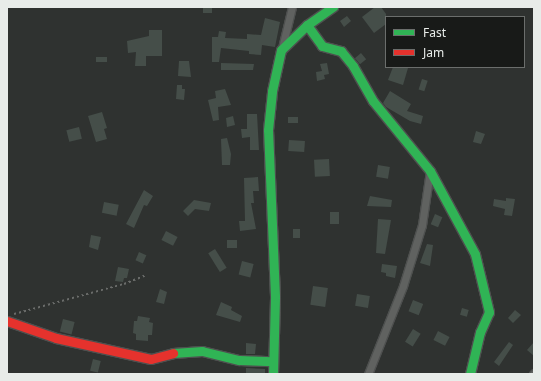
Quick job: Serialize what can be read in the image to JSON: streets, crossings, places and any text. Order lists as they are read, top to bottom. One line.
{"legend":["Fast","Jam"]}
